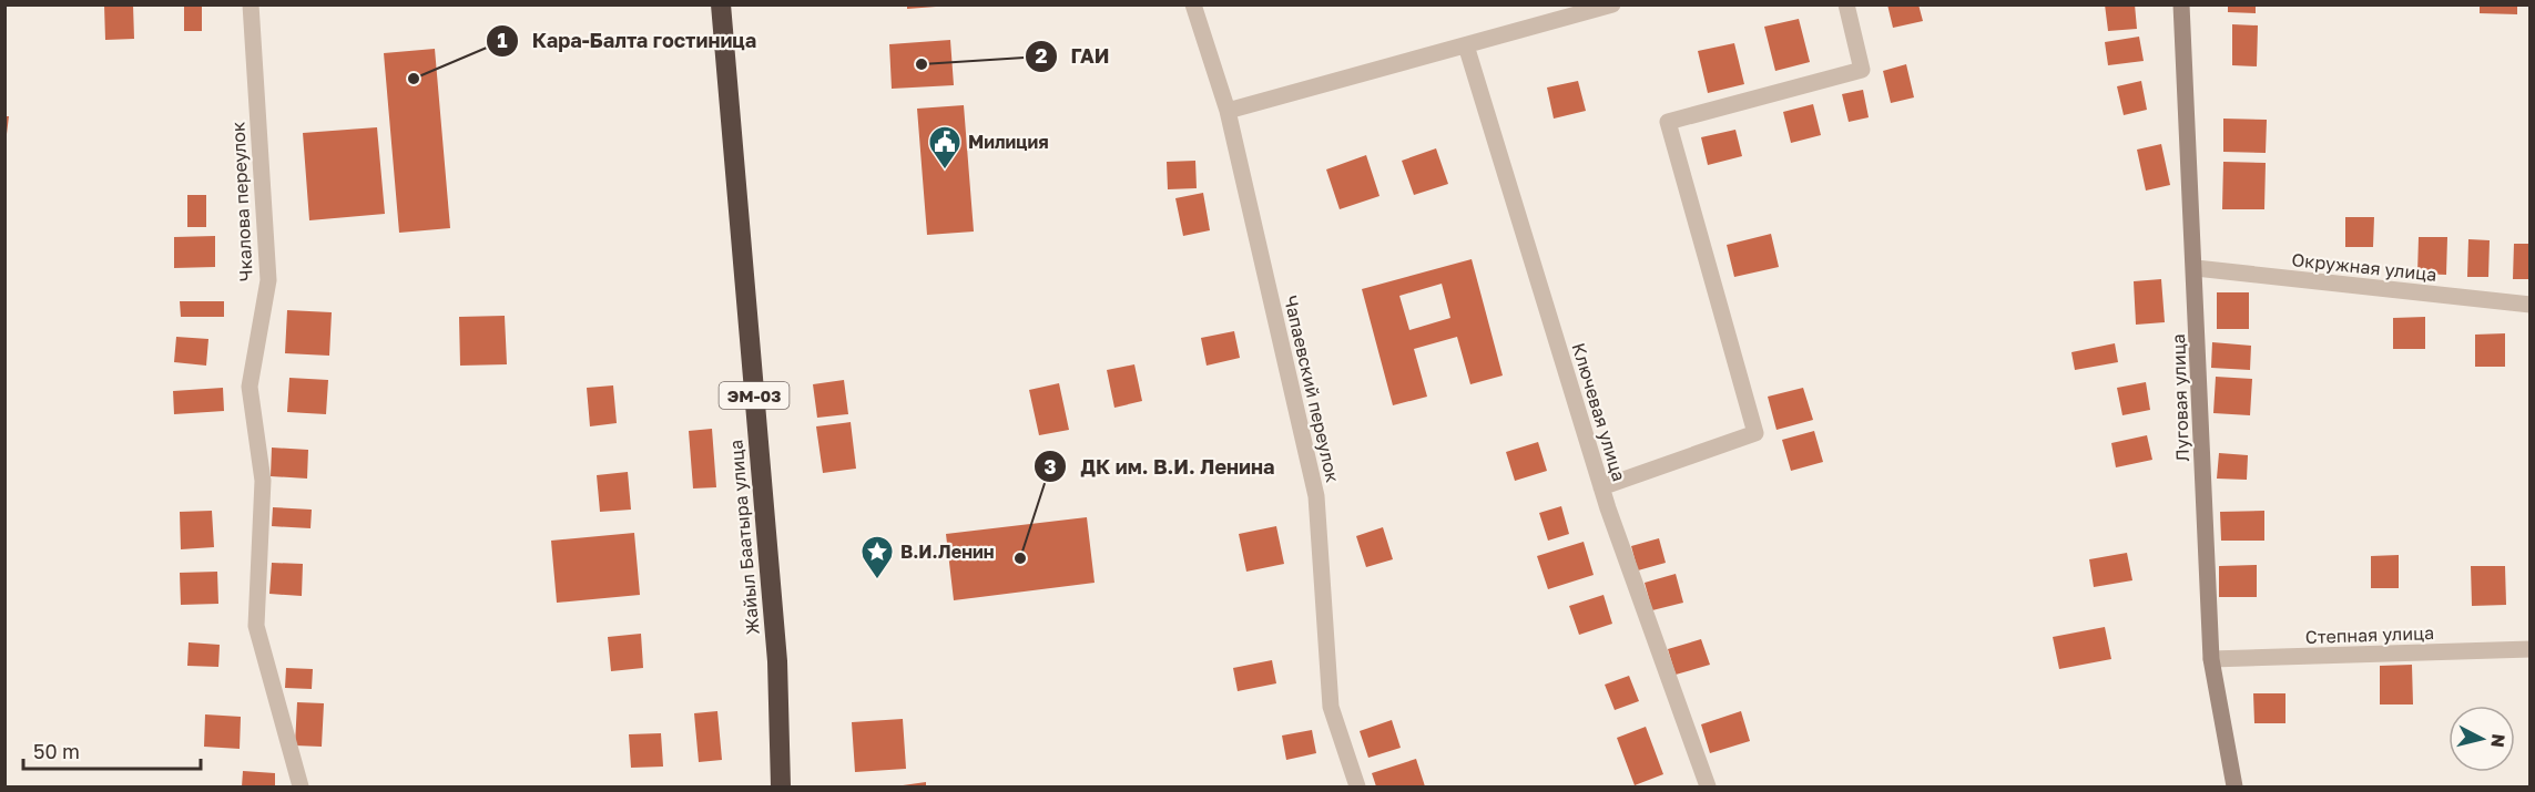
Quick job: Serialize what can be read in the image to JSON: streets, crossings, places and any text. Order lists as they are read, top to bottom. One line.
{"streets":{"highway":["ЭМ-03","Жайыл Баатыра улица"],"street":["Чкалова переулок","Окружная улица","Чапаевский переулок","Луговая улица","Ключевая улица","Степная улица"]},"crossings":[["Окружная улица","Луговая улица"],["Луговая улица","Степная улица"]],"places":{"other":["ГАИ","Кара-Балта гостиница","ДК им. В.И. Ленина"],"public building":["Милиция"],"place":["В.И.Ленин"]},"scale_bar":"50 m","north":"right"}
